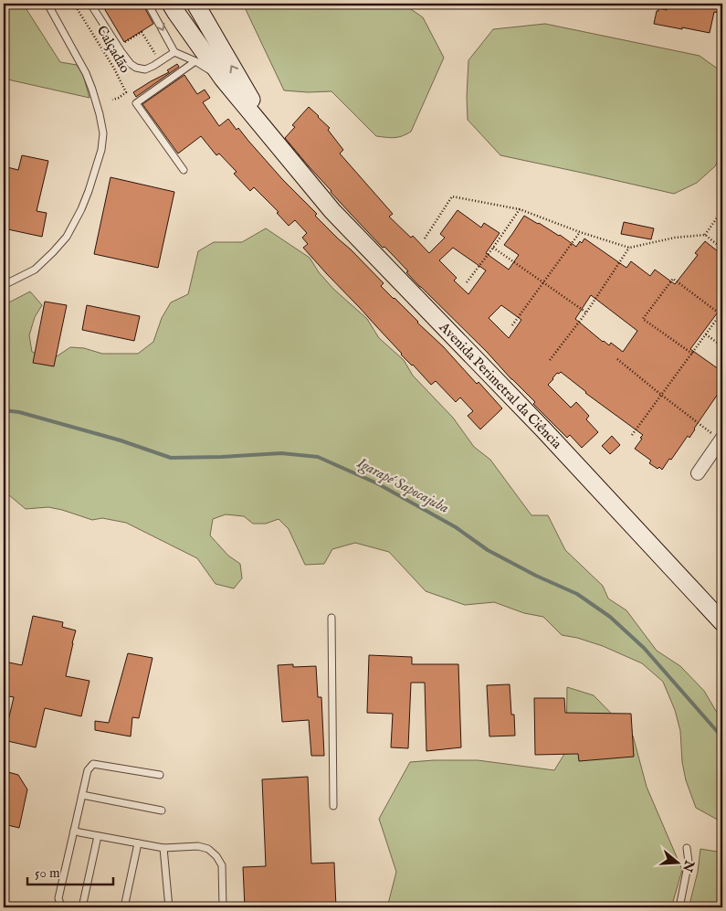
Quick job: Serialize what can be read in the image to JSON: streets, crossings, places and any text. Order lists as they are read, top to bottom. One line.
{"streets":{"main road":["Avenida Perimetral da Ciência"],"path":["Calçadão"]},"water":["Igarapé Sapocajuba"],"scale_bar":"50 m","north":"right"}
